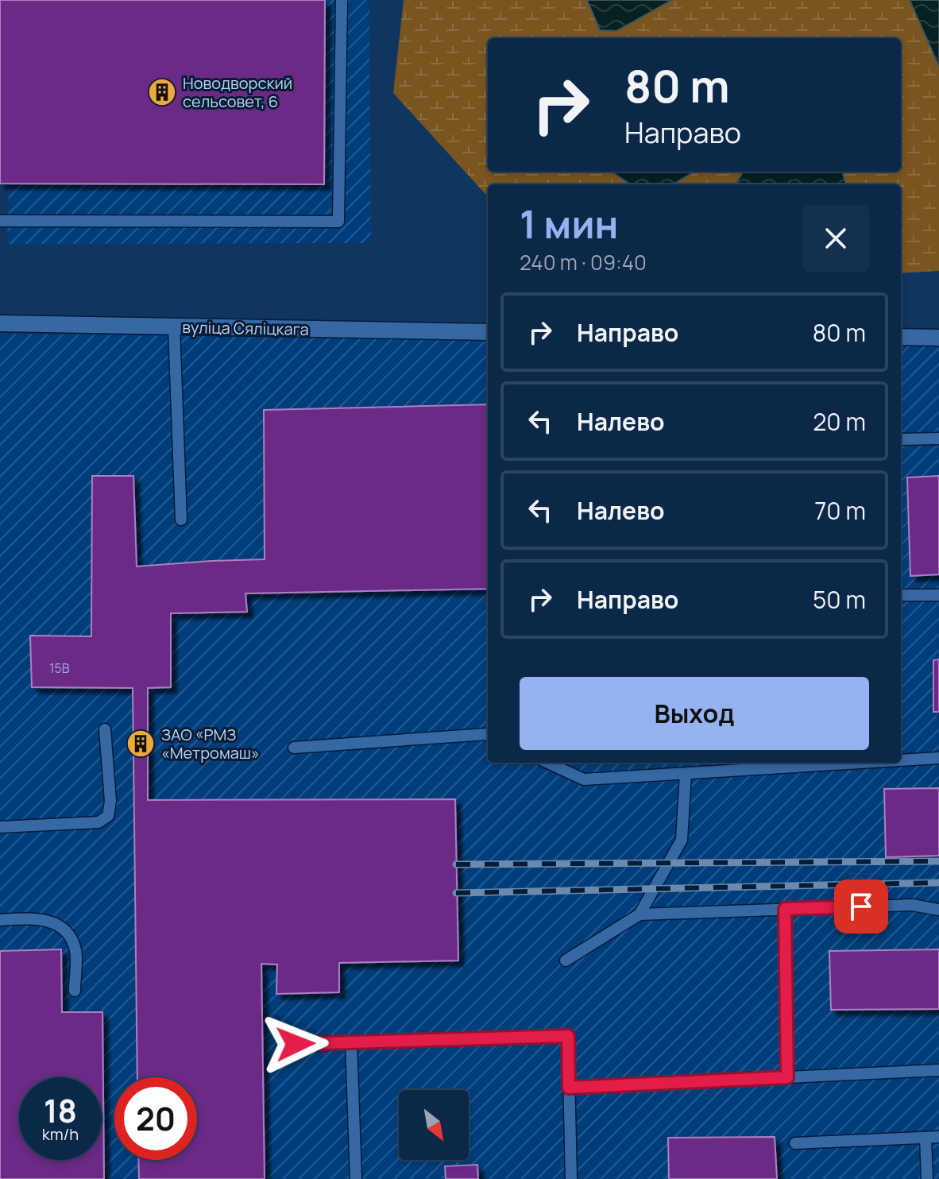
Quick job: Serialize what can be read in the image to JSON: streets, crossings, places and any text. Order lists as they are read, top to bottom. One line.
{"streets":{"street":["вуліца Сяліцкага"]},"places":{"building":["Новодворский сельсовет, 6","ЗАО «РМЗ «Метромаш»"]},"house_numbers":["15В"],"north":"bottom right","page":{"turn":["80 m","Направо"],"heading":["1 мин","240 m · 09:40"],"list":[{"name":"Направо","value":"80 m"},{"name":"Налево","value":"20 m"},{"name":"Налево","value":"70 m"},{"name":"Направо","value":"50 m"}],"buttons":"Выход","speed":"18 km/h","limit":"20"}}
